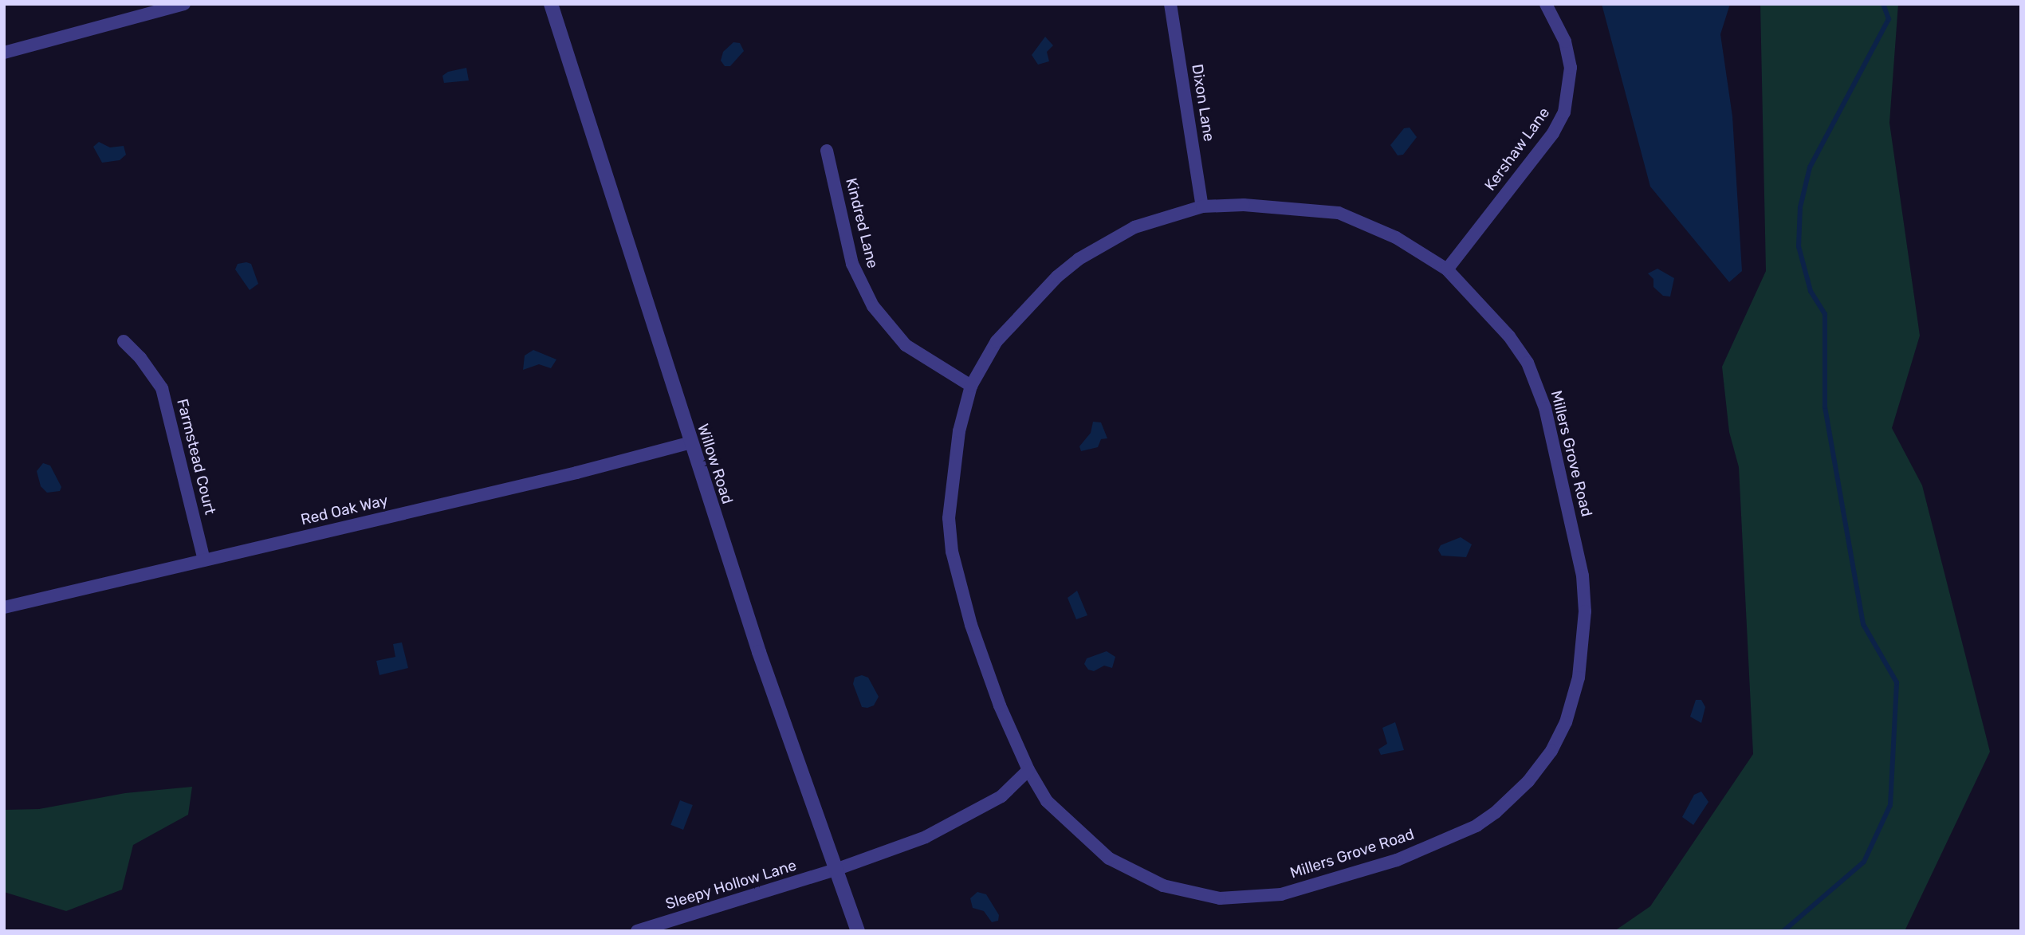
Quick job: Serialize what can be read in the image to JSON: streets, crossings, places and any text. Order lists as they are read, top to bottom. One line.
{"streets":{"street":["Dixon Lane","Kershaw Lane","Kindred Lane","Millers Grove Road","Farmstead Court","Willow Road","Red Oak Way","Sleepy Hollow Lane"]},"crossings":[["Dixon Lane","Millers Grove Road"],["Kershaw Lane","Millers Grove Road"],["Kindred Lane","Millers Grove Road"],["Farmstead Court","Red Oak Way"],["Willow Road","Red Oak Way"],["Willow Road","Sleepy Hollow Lane"]]}
